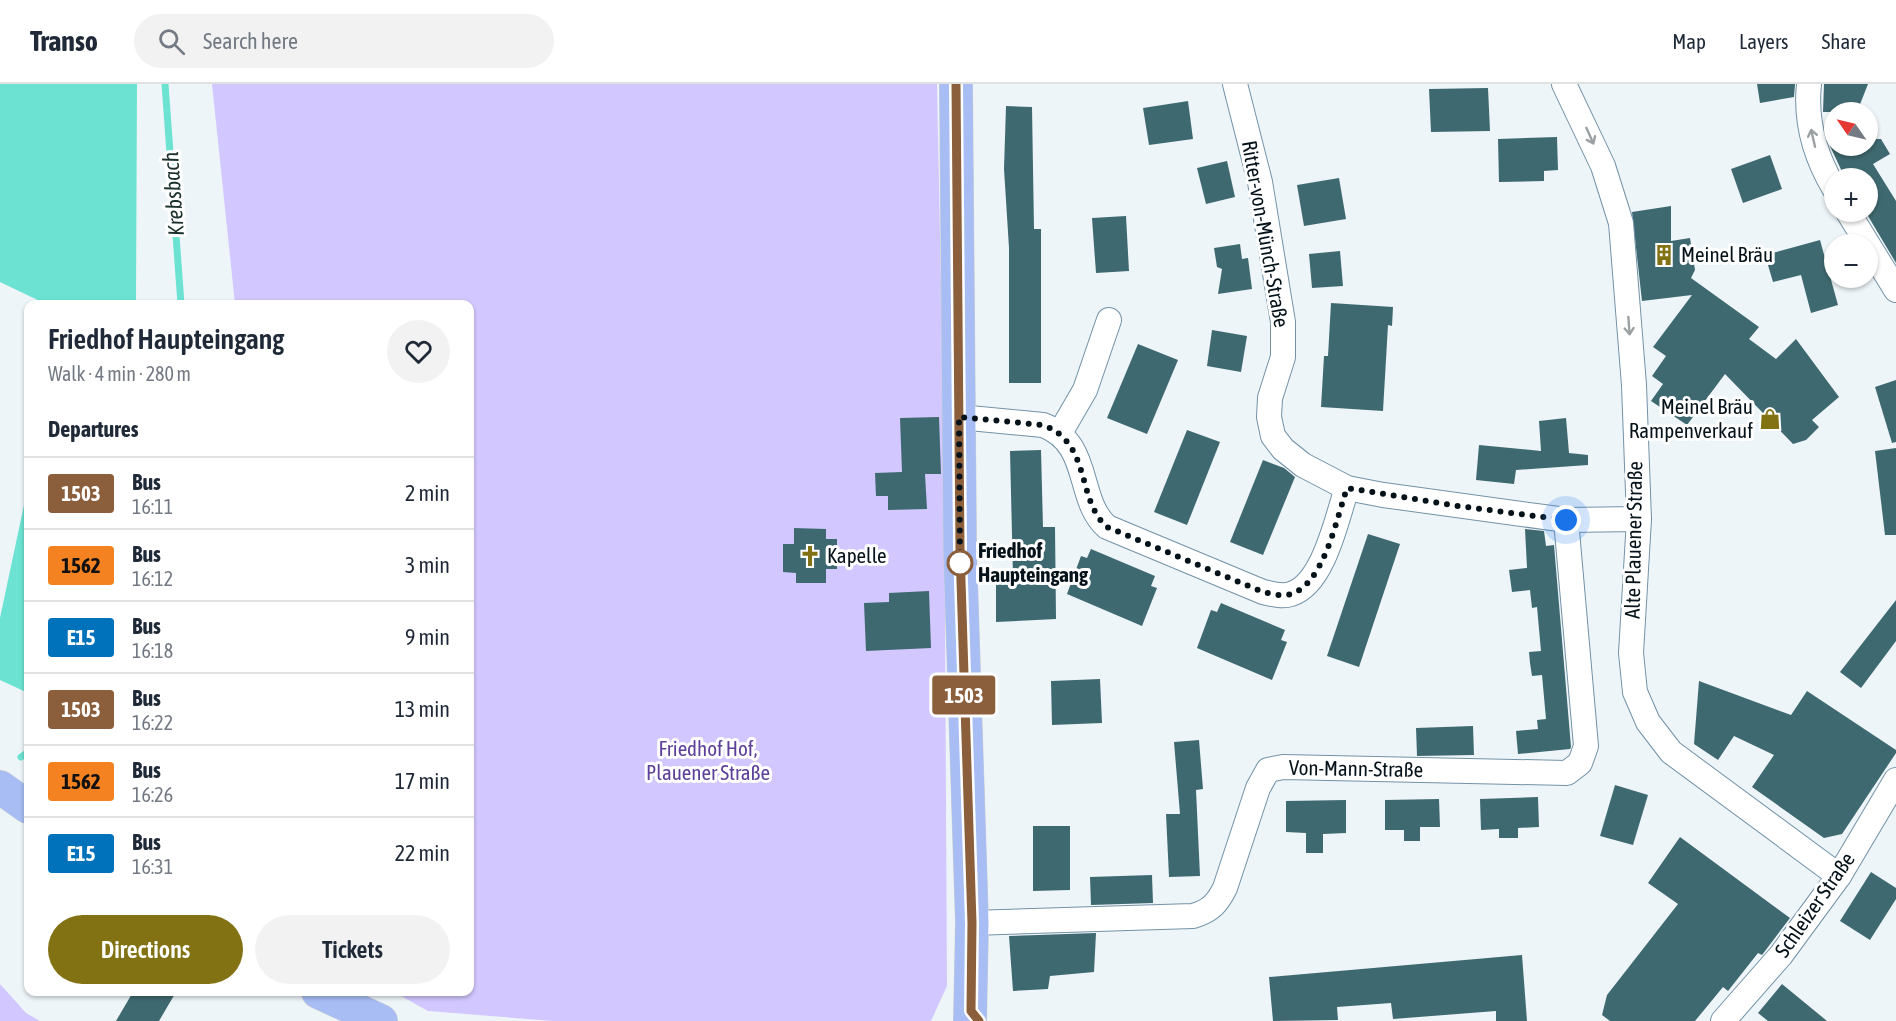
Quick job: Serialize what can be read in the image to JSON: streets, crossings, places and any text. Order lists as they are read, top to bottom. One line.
{"streets":{"street":["Ritter-von-Münch-Straße","Alte Plauener Straße","Von-Mann-Straße","Schleizer Straße"]},"crossings":[["Ritter-von-Münch-Straße","Alte Plauener Straße"],["Ritter-von-Münch-Straße","Von-Mann-Straße"],["Alte Plauener Straße","Schleizer Straße"]],"one_way":["Alte Plauener Straße"],"water":["Krebsbach"],"parks":["Friedhof Hof, Plauener Straße"],"places":{"building":["Meinel Bräu"],"shop":["Meinel Bräu Rampenverkauf"],"church":["Kapelle"],"other":["Friedhof Haupteingang"]},"lines":["bus line 1503"],"north":"top left","page":{"header":"Transo","search":"Search here","nav":["Map","Layers","Share"],"on_map":"1503","map_buttons":["+","−"],"heading":[["Friedhof Haupteingang","Walk · 4 min · 280 m"],"Departures"],"list":[{"mark":"1503","name":"Bus","note":"16:11","value":"2 min"},{"mark":"1562","name":"Bus","note":"16:12","value":"3 min"},{"mark":"E15","name":"Bus","note":"16:18","value":"9 min"},{"mark":"1503","name":"Bus","note":"16:22","value":"13 min"},{"mark":"1562","name":"Bus","note":"16:26","value":"17 min"},{"mark":"E15","name":"Bus","note":"16:31","value":"22 min"}],"buttons":["Directions","Tickets"]}}
